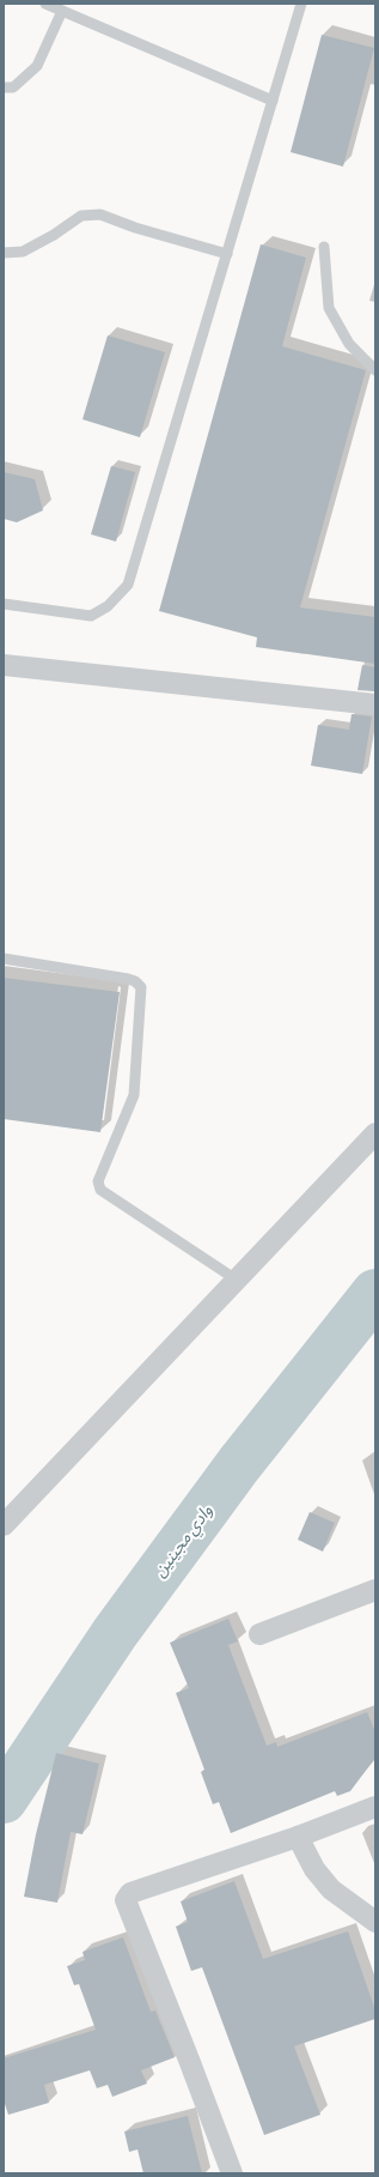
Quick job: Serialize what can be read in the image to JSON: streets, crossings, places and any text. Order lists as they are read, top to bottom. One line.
{"water":["وادي مجينين"]}
